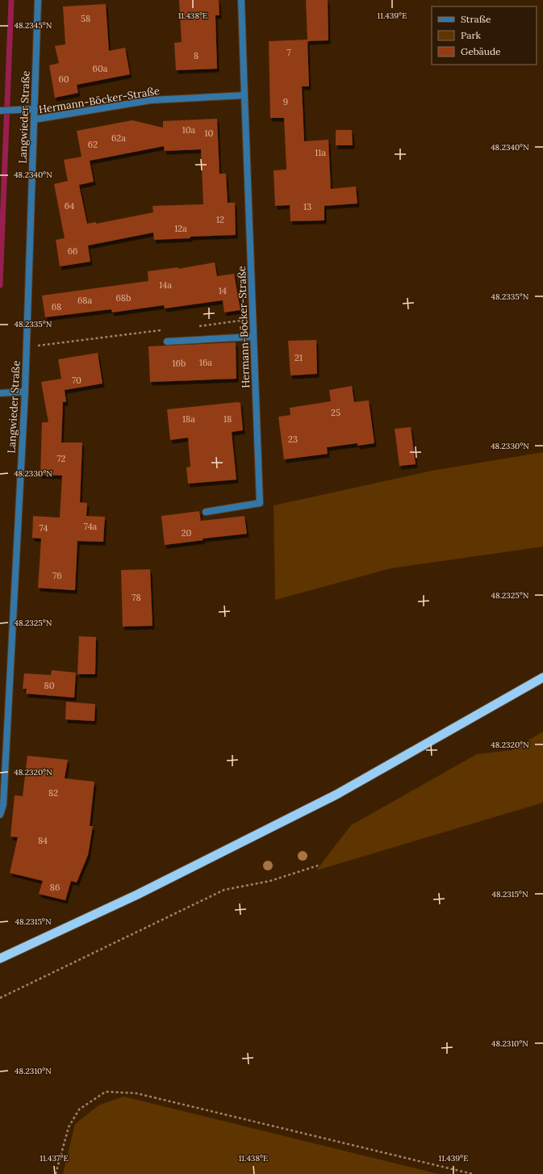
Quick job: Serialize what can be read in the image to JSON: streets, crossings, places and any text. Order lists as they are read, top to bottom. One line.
{"streets":{"street":["Hermann-Böcker-Straße","Langwieder Straße"]},"crossings":[["Hermann-Böcker-Straße","Langwieder Straße"]],"house_numbers":["58","7","8","60a","60","9","10a","10","62a","62","11a","64","13","12","12a","66","14a","14","68b","68a","68","21","16a","16b","70","25","18a","18","23","72","74a","74","20","76","78","80","82","84","86"],"legend":["Straße","Park","Gebäude"],"coordinates":["11.438°E","11.439°E","48.2345°N","48.2340°N","48.2335°N","48.2330°N","48.2325°N","48.2320°N","48.2315°N","48.2310°N","11.437°E"]}
